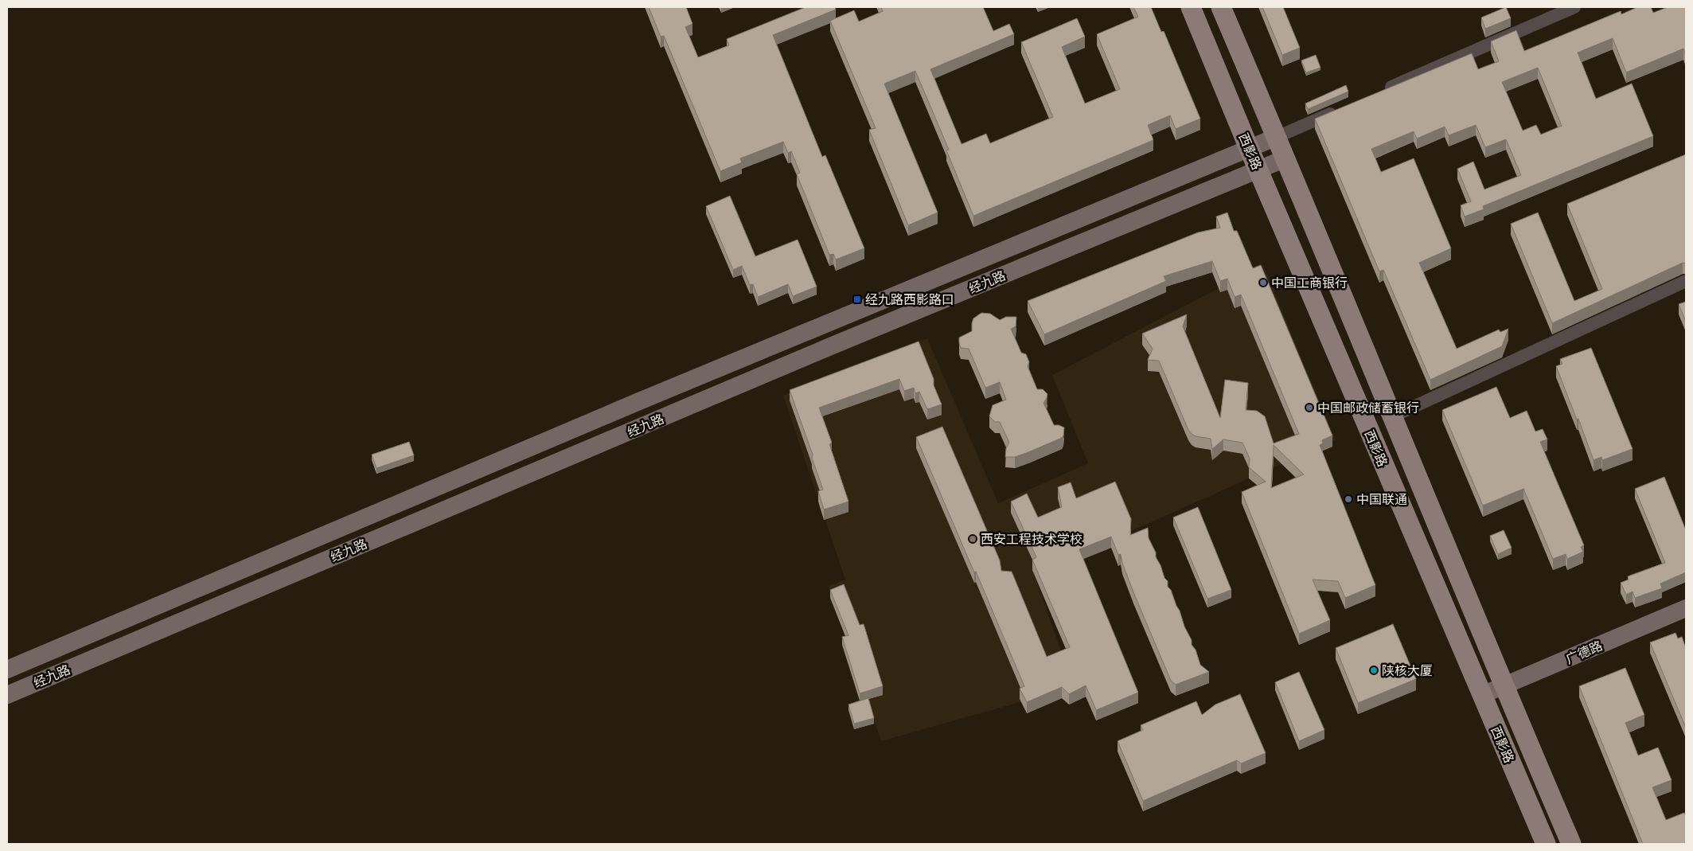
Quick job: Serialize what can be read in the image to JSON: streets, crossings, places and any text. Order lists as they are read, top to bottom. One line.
{"streets":{"main road":["西影路"],"street":["经九路","广德路"]},"crossings":[["西影路","经九路"],["西影路","广德路"]],"places":{"other":["中国工商银行","中国邮政储蓄银行","中国联通","西安工程技术学校","陕核大厦"],"transit":["经九路西影路口"]}}
